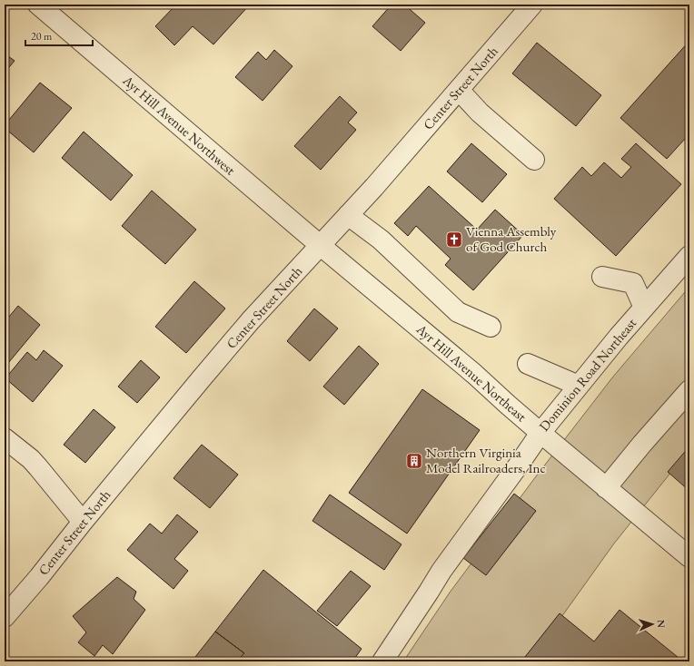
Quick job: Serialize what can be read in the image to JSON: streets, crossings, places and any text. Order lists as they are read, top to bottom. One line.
{"streets":{"street":["Center Street North","Ayr Hill Avenue Northwest","Ayr Hill Avenue Northeast","Dominion Road Northeast"]},"crossings":[["Center Street North","Ayr Hill Avenue Northwest"],["Center Street North","Ayr Hill Avenue Northeast"],["Ayr Hill Avenue Northwest","Ayr Hill Avenue Northeast"],["Ayr Hill Avenue Northeast","Dominion Road Northeast"]],"places":{"church":["Vienna Assembly of God Church"],"building":["Northern Virginia Model Railroaders, Inc"]},"scale_bar":"20 m","north":"right"}
